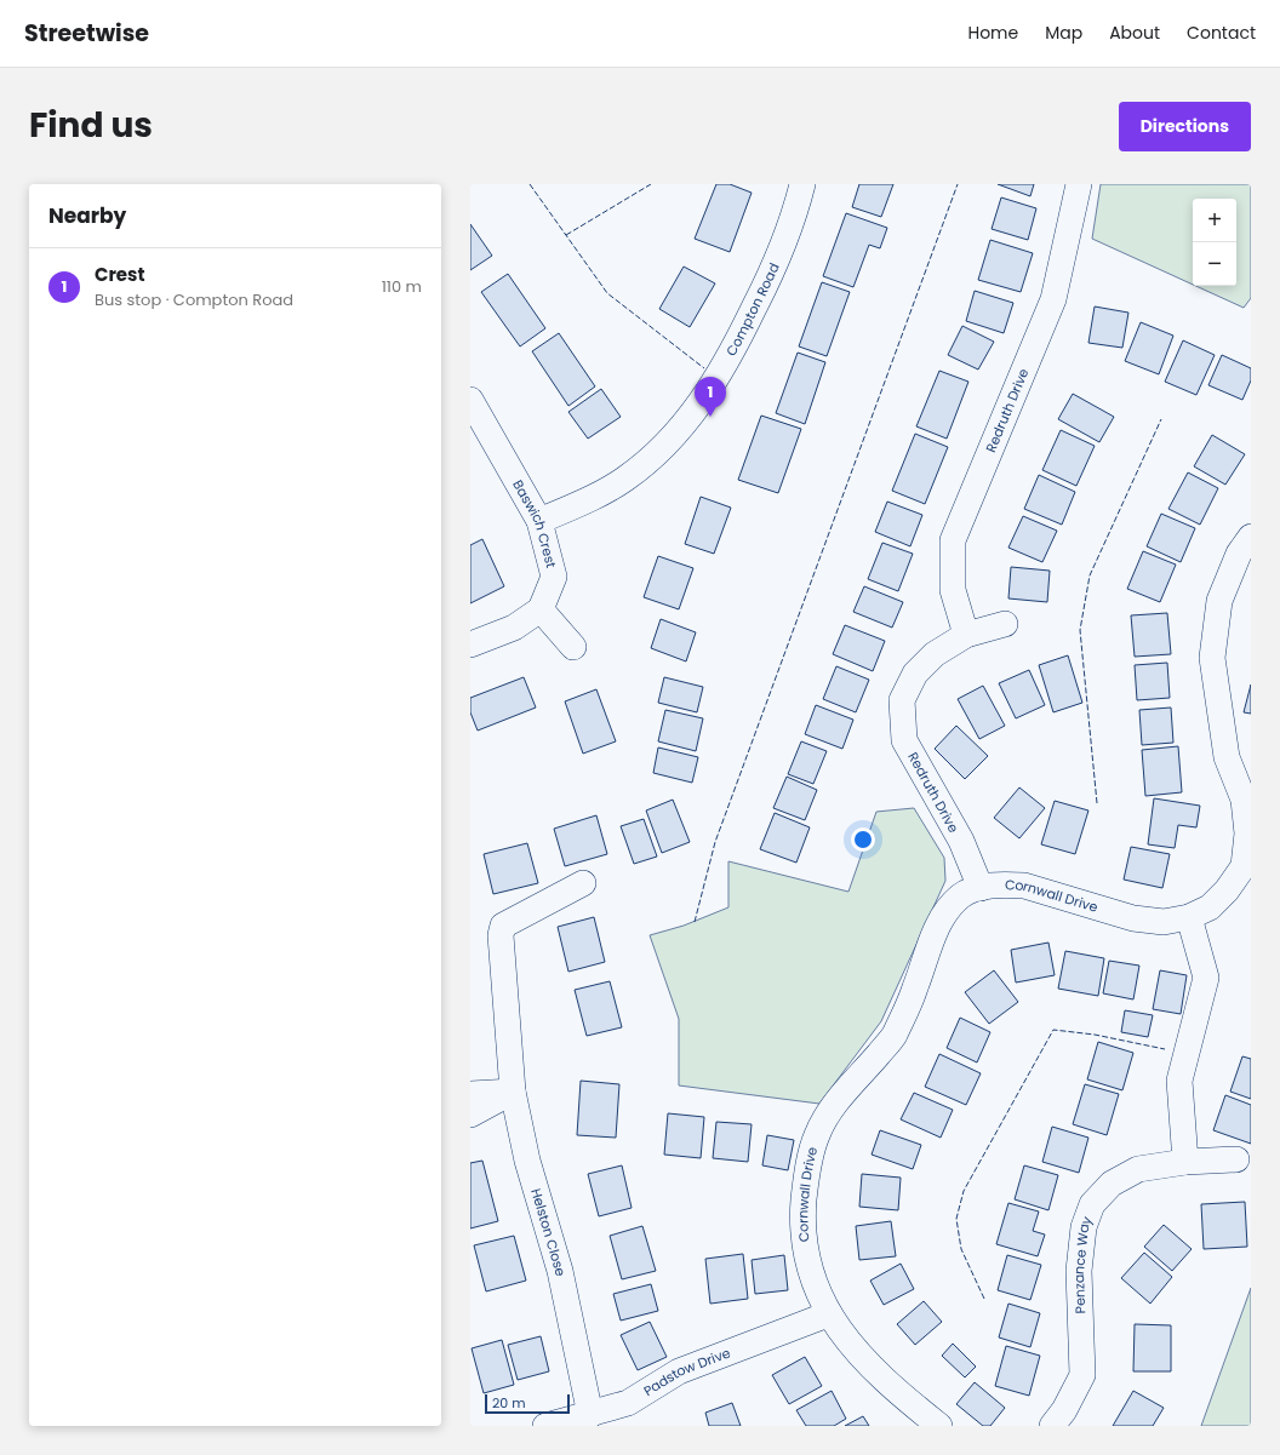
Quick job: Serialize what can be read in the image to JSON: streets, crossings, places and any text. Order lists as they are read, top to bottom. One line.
{"streets":{"street":["Compton Road","Redruth Drive","Baswich Crest","Cornwall Drive","Helston Close","Penzance Way","Padstow Drive"]},"crossings":[["Compton Road","Baswich Crest"],["Redruth Drive","Cornwall Drive"],["Cornwall Drive","Padstow Drive"],["Helston Close","Padstow Drive"]],"scale_bar":"20 m","page":{"header":"Streetwise","nav":["Home","Map","About","Contact"],"title":"Find us","buttons":"Directions","heading":"Nearby","map_buttons":["+","−"],"list":[{"mark":"1","name":"Crest","note":"Bus stop · Compton Road","value":"110 m"}],"pins":"1","scale":"20 m"}}
